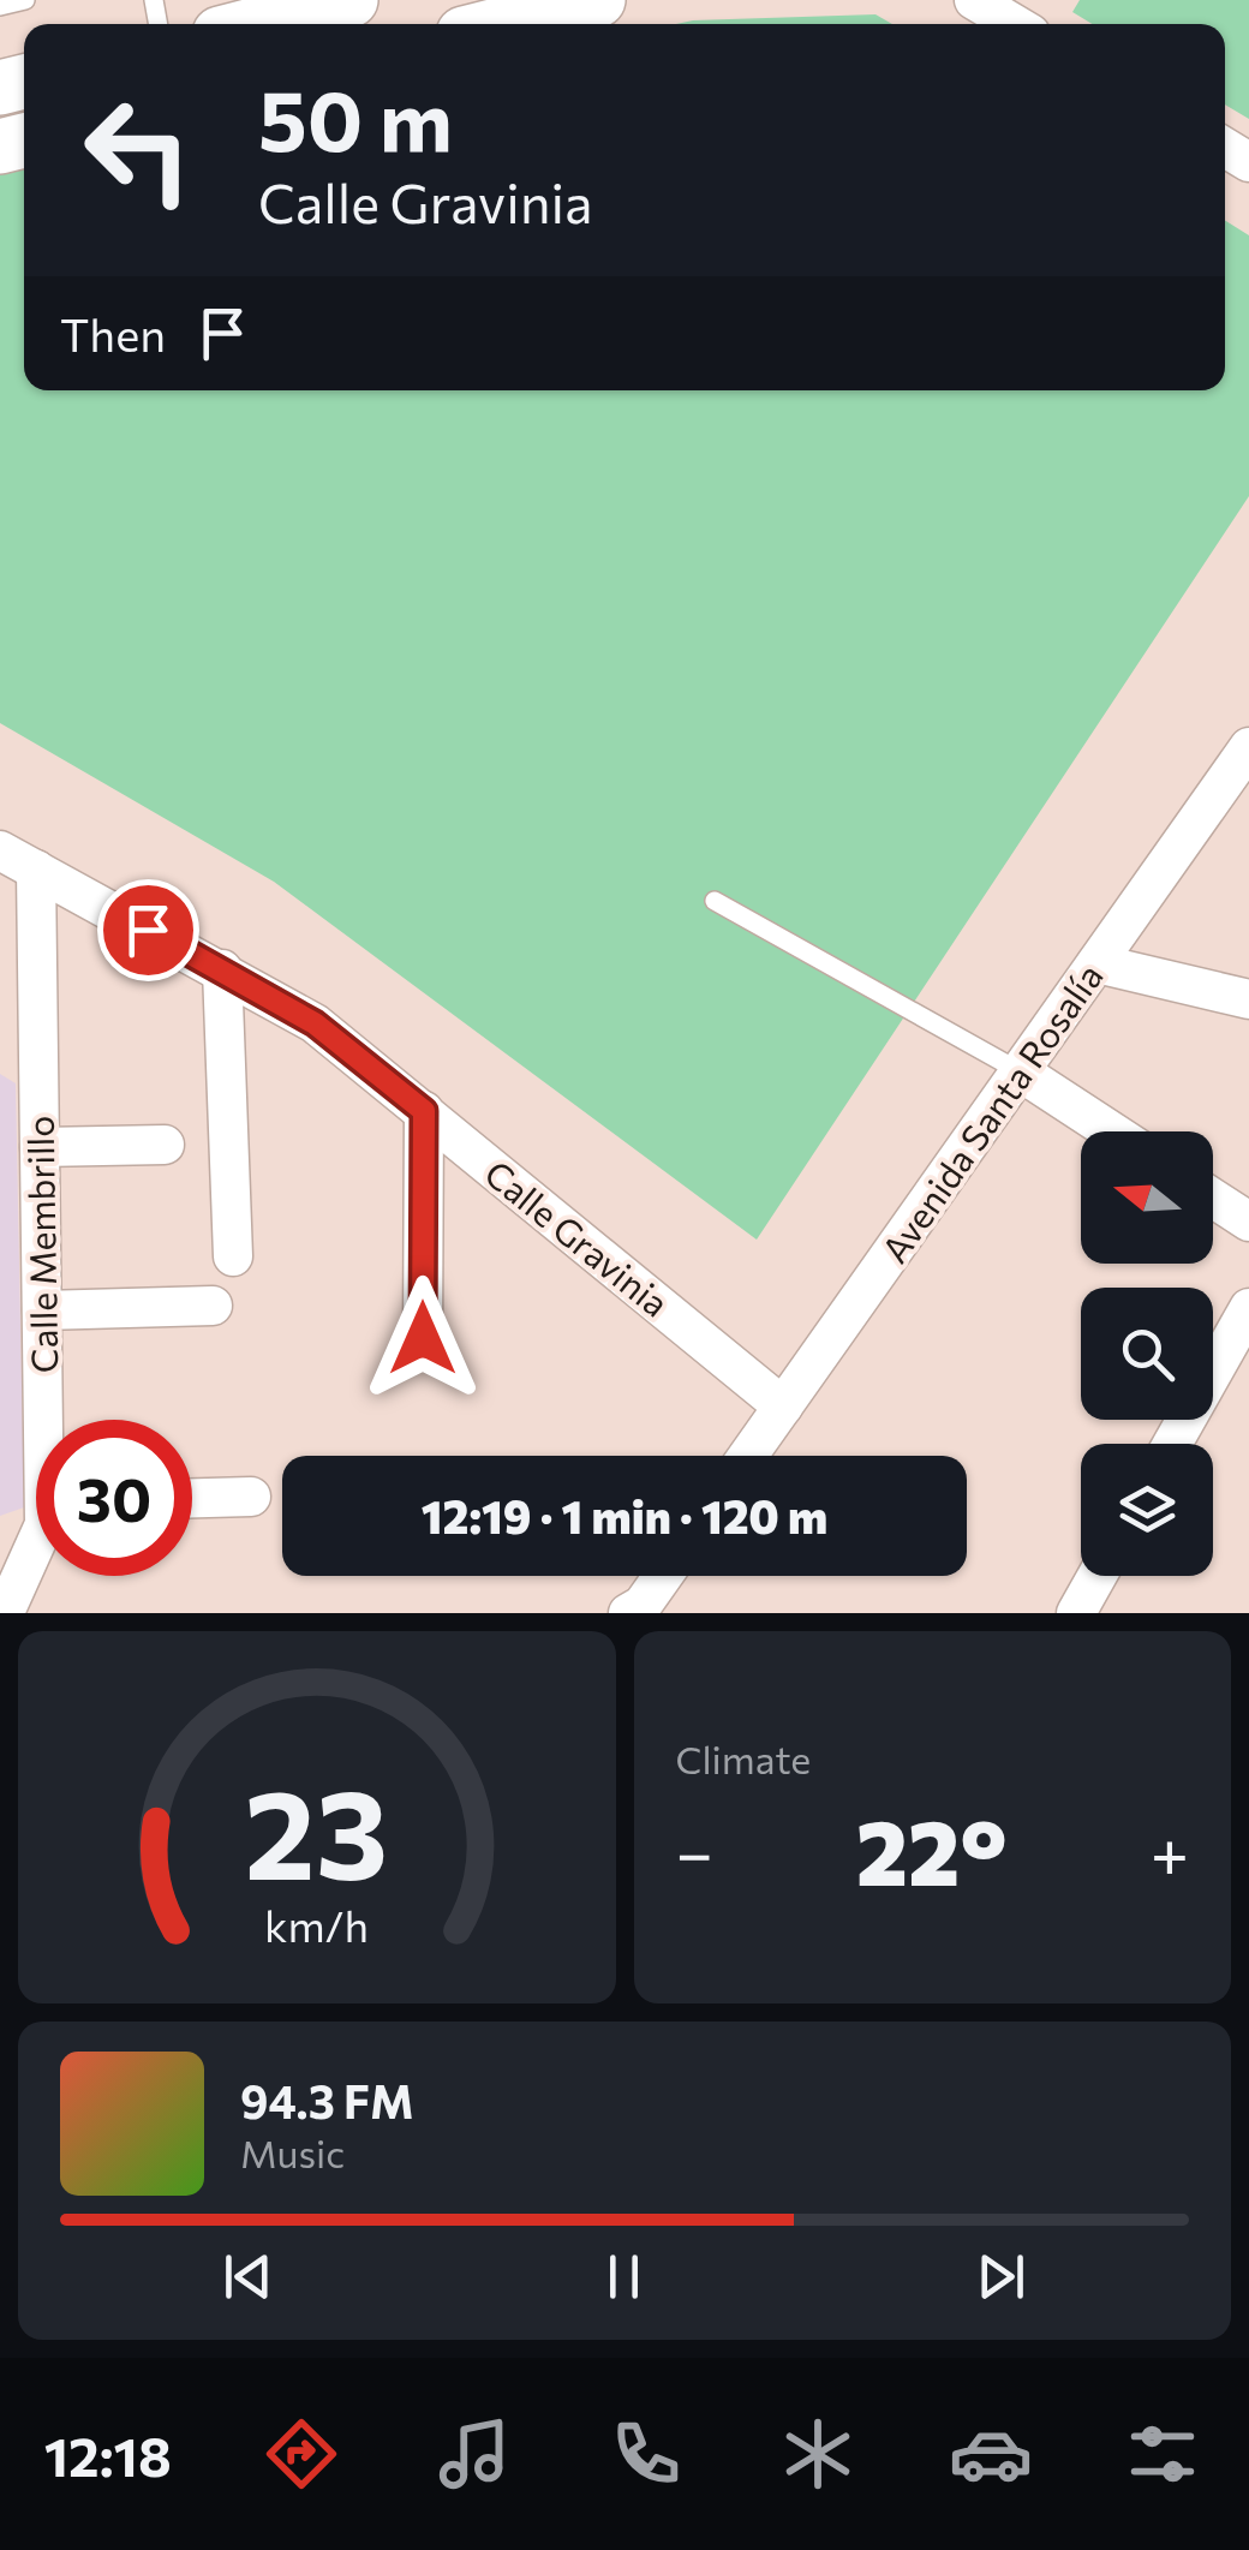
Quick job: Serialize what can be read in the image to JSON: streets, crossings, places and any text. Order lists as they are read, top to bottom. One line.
{"streets":{"street":["Avenida Santa Rosalía","Calle Gravinia","Calle Membrillo"]},"crossings":[["Avenida Santa Rosalía","Calle Gravinia"],["Calle Gravinia","Calle Membrillo"]],"north":"left","page":{"turn":["50 m","Calle Gravinia"],"then":"Then","limit":"30","trip":"12:19 · 1 min · 120 m","tile":"Climate","heat":["−","22°","+"],"song":["94.3 FM","Music"],"tabs":"12:18","gauge":["23","km/h"]}}
